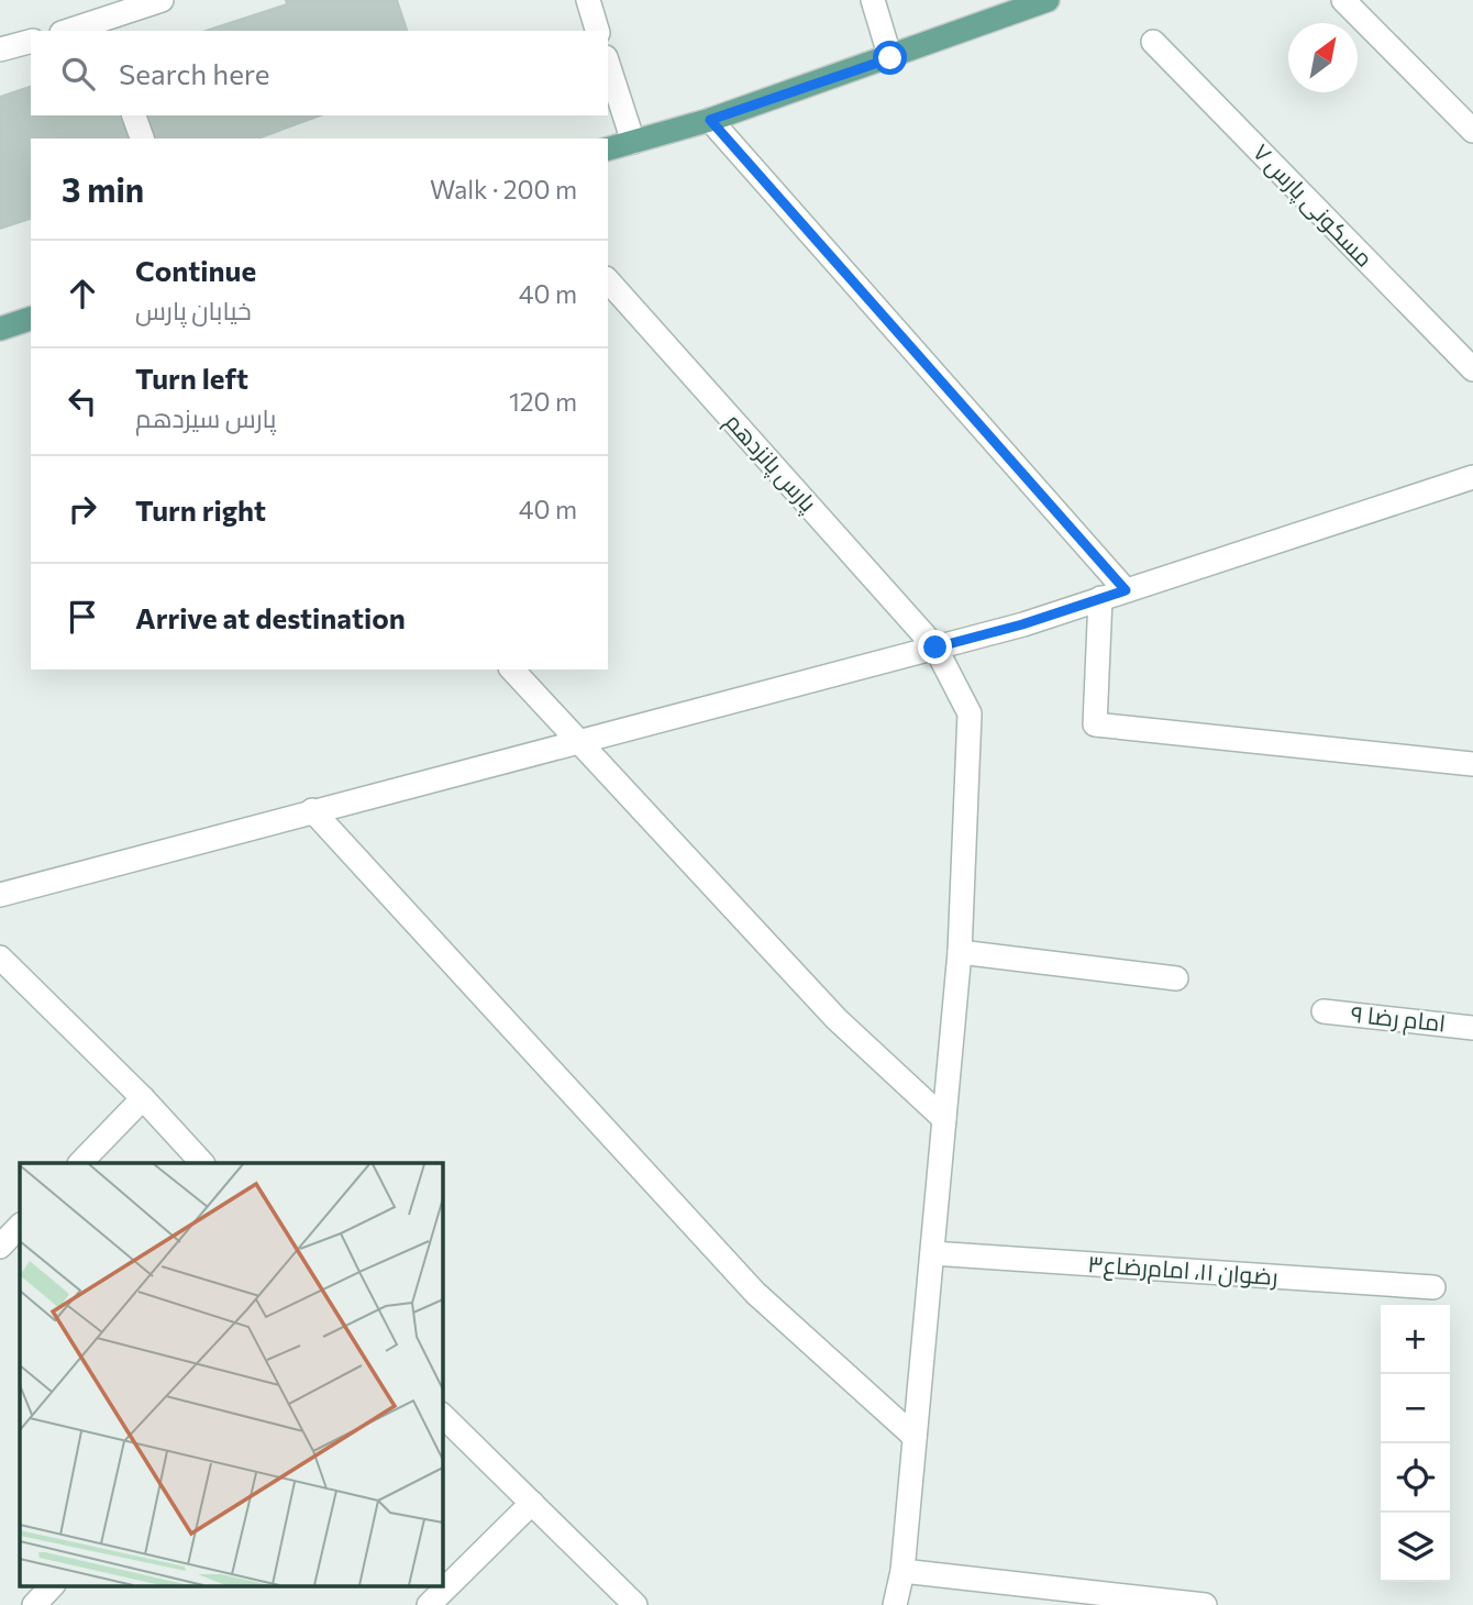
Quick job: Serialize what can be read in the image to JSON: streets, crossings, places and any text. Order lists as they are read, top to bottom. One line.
{"streets":{"street":["مسکونی ‌پارس ۷","پارس‌ پانزدهم","امام رضا ۹","رضوان ۱۱، امام‌رضا‌ع‌۳"]},"crossings":[["پارس‌ پانزدهم","رضوان ۱۱، امام‌رضا‌ع‌۳"]],"north":"top right","page":{"search":"Search here","heading":["3 min","Walk · 200 m"],"list":[["Continue","خیابان پارس","40 m"],["Turn left","پارس‌ سیزدهم","120 m"],["Turn right","40 m"],"Arrive at destination"],"map_buttons":["+","−"]}}
